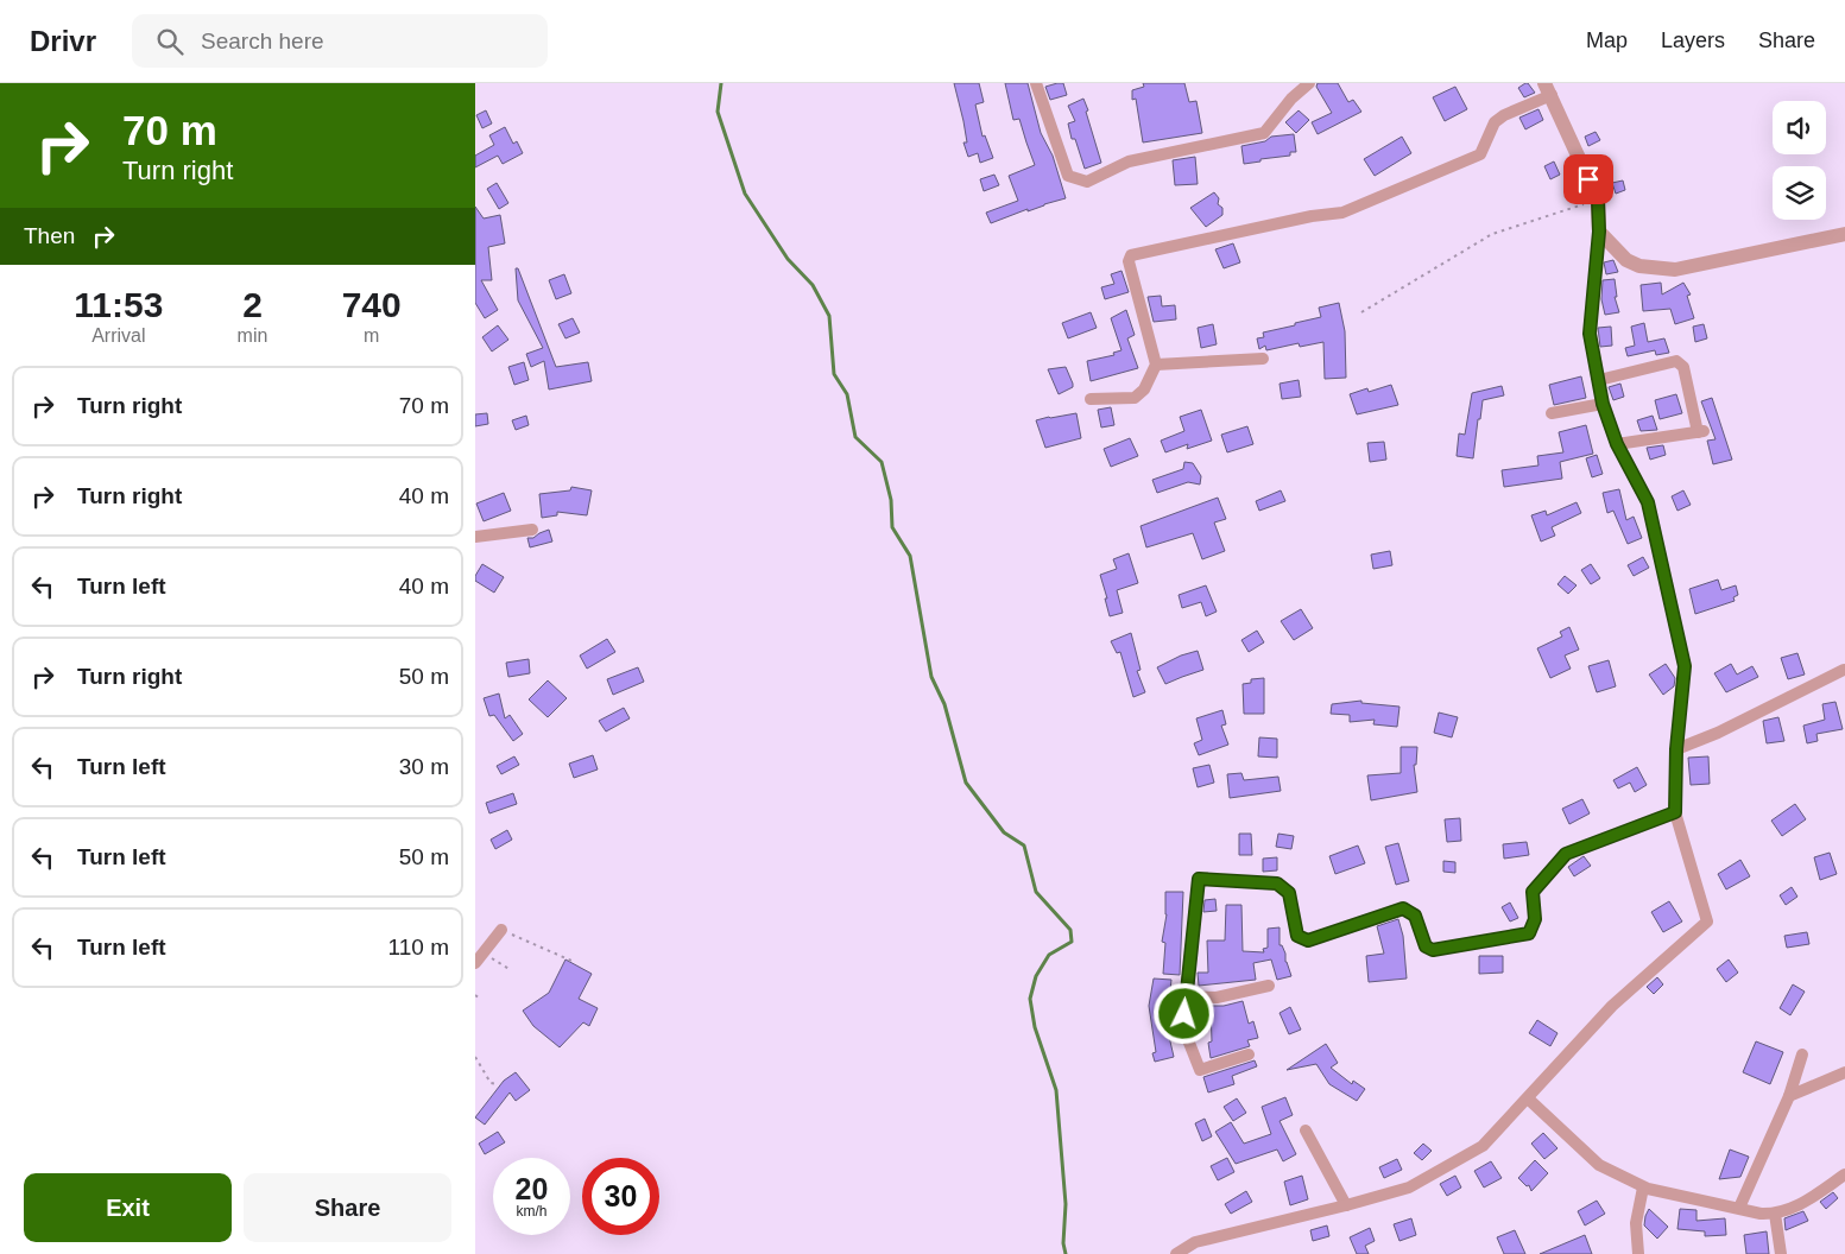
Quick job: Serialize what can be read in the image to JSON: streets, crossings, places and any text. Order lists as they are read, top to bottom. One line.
{"page":{"header":"Drivr","search":"Search here","nav":["Map","Layers","Share"],"turn":["70 m","Turn right"],"then":"Then","eta":["11:53","Arrival","2","min","740","m"],"list":[{"name":"Turn right","value":"70 m"},{"name":"Turn right","value":"40 m"},{"name":"Turn left","value":"40 m"},{"name":"Turn right","value":"50 m"},{"name":"Turn left","value":"30 m"},{"name":"Turn left","value":"50 m"},{"name":"Turn left","value":"110 m"}],"speed":"20 km/h","limit":"30","buttons":["Exit","Share"]}}
